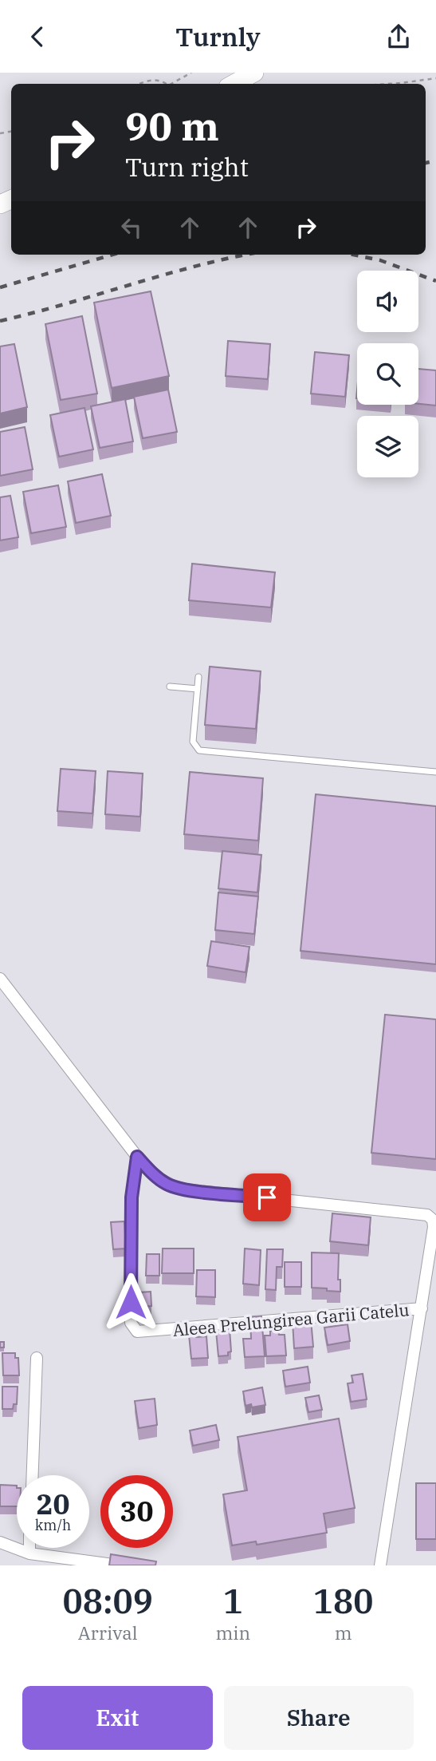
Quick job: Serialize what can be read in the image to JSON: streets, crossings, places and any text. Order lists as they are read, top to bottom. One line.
{"streets":{"street":["Aleea Prelungirea Garii Catelu"]},"page":{"header":"Turnly","turn":["90 m","Turn right"],"speed":"20 km/h","limit":"30","eta":["08:09","Arrival","1","min","180","m"],"buttons":["Exit","Share"]}}
